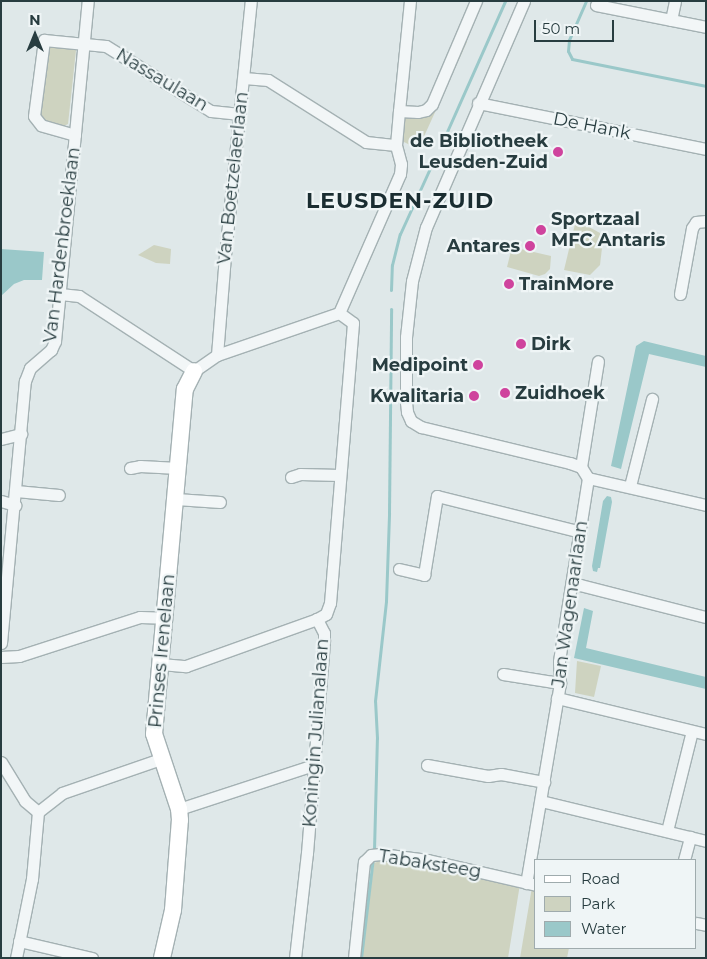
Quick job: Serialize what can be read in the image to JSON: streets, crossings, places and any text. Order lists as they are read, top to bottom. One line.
{"streets":{"street":["Nassaulaan","De Hank","Van Boetzelaerlaan","Van Hardenbroeklaan","Jan Wagenaarlaan","Prinses Irenelaan","Koningin Julianalaan","Tabaksteeg"]},"crossings":[["Nassaulaan","Van Boetzelaerlaan"],["Nassaulaan","Van Hardenbroeklaan"],["Jan Wagenaarlaan","Tabaksteeg"]],"districts":["LEUSDEN-ZUID"],"places":["de Bibliotheek Leusden-Zuid","Sportzaal MFC Antaris","Antares","TrainMore","Dirk","Medipoint","Zuidhoek","Kwalitaria"],"legend":["Road","Park","Water"],"scale_bar":"50 m","north":"top"}
